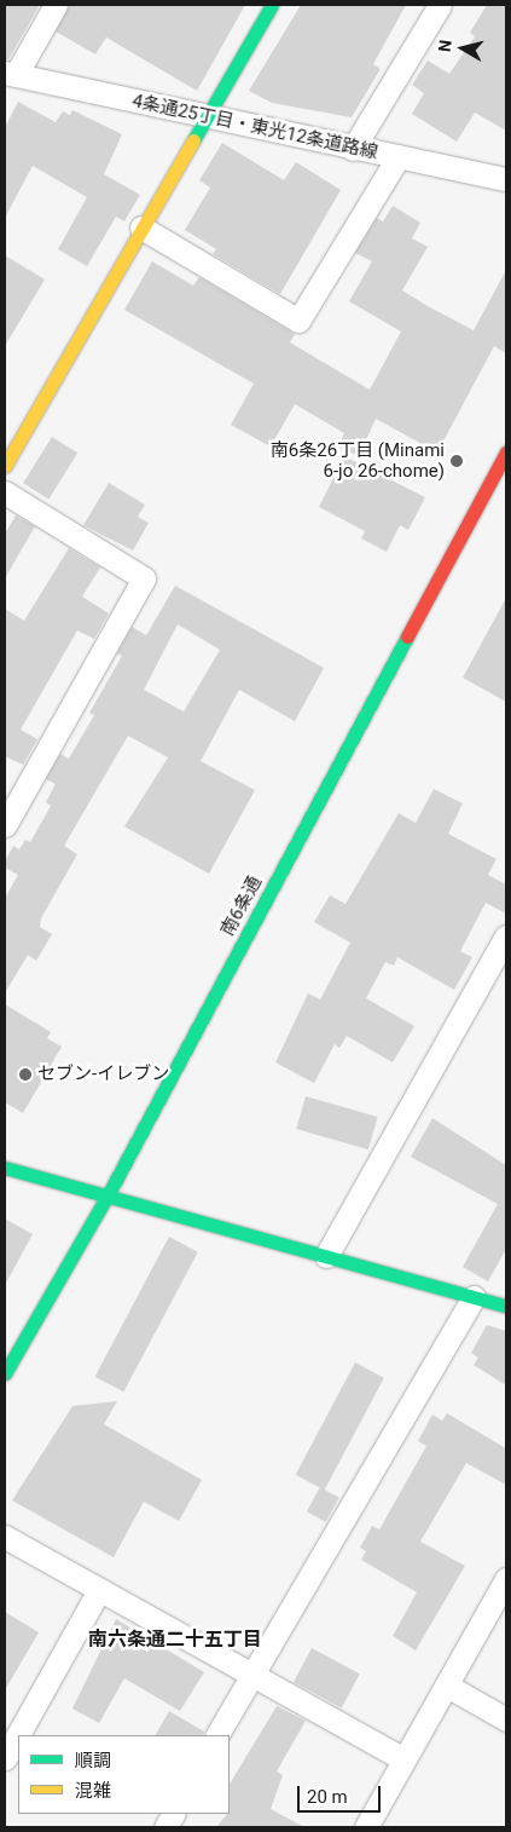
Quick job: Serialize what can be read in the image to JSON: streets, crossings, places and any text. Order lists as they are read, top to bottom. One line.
{"streets":{"street":["4条通25丁目・東光12条道路線","南6条通"]},"districts":["南六条通二十五丁目"],"places":["南6条26丁目 (Minami 6-jo 26-chome)","セブン-イレブン"],"legend":["順調","混雑"],"scale_bar":"20 m","north":"left"}
